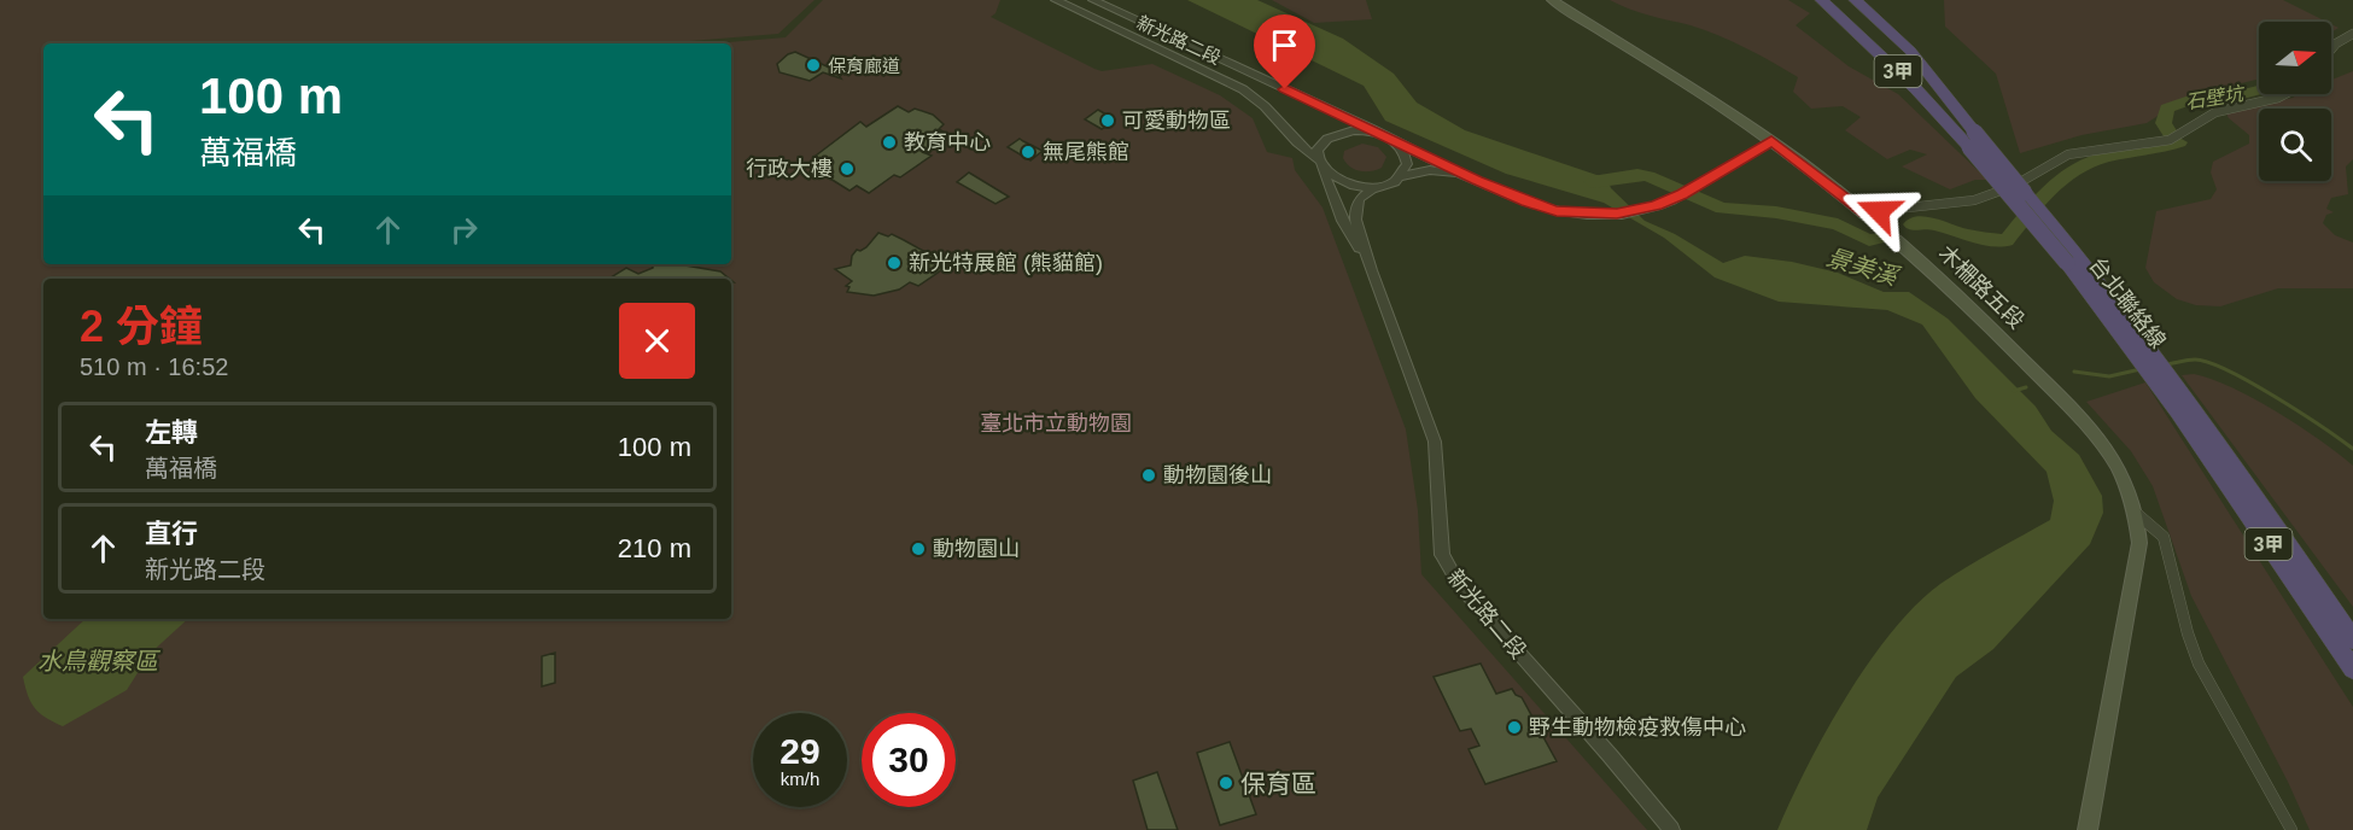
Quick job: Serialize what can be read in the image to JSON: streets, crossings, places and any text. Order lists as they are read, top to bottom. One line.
{"streets":{"highway":["3甲","台北聯絡線"],"main road":["木柵路五段"],"street":["新光路二段"]},"crossings":[["新光路二段","木柵路五段"]],"water":["石壁坑","景美溪","水鳥觀察區"],"parks":["臺北市立動物園"],"places":["保育廊道","可愛動物區","教育中心","無尾熊館","行政大樓","新光特展館 (熊貓館)","動物園後山","動物園山","野生動物檢疫救傷中心","保育區"],"north":"right","page":{"turn":["100 m","萬福橋"],"heading":["2 分鐘","510 m · 16:52"],"list":[{"name":"左轉","note":"萬福橋","value":"100 m"},{"name":"直行","note":"新光路二段","value":"210 m"}],"speed":"29 km/h","limit":"30"}}
